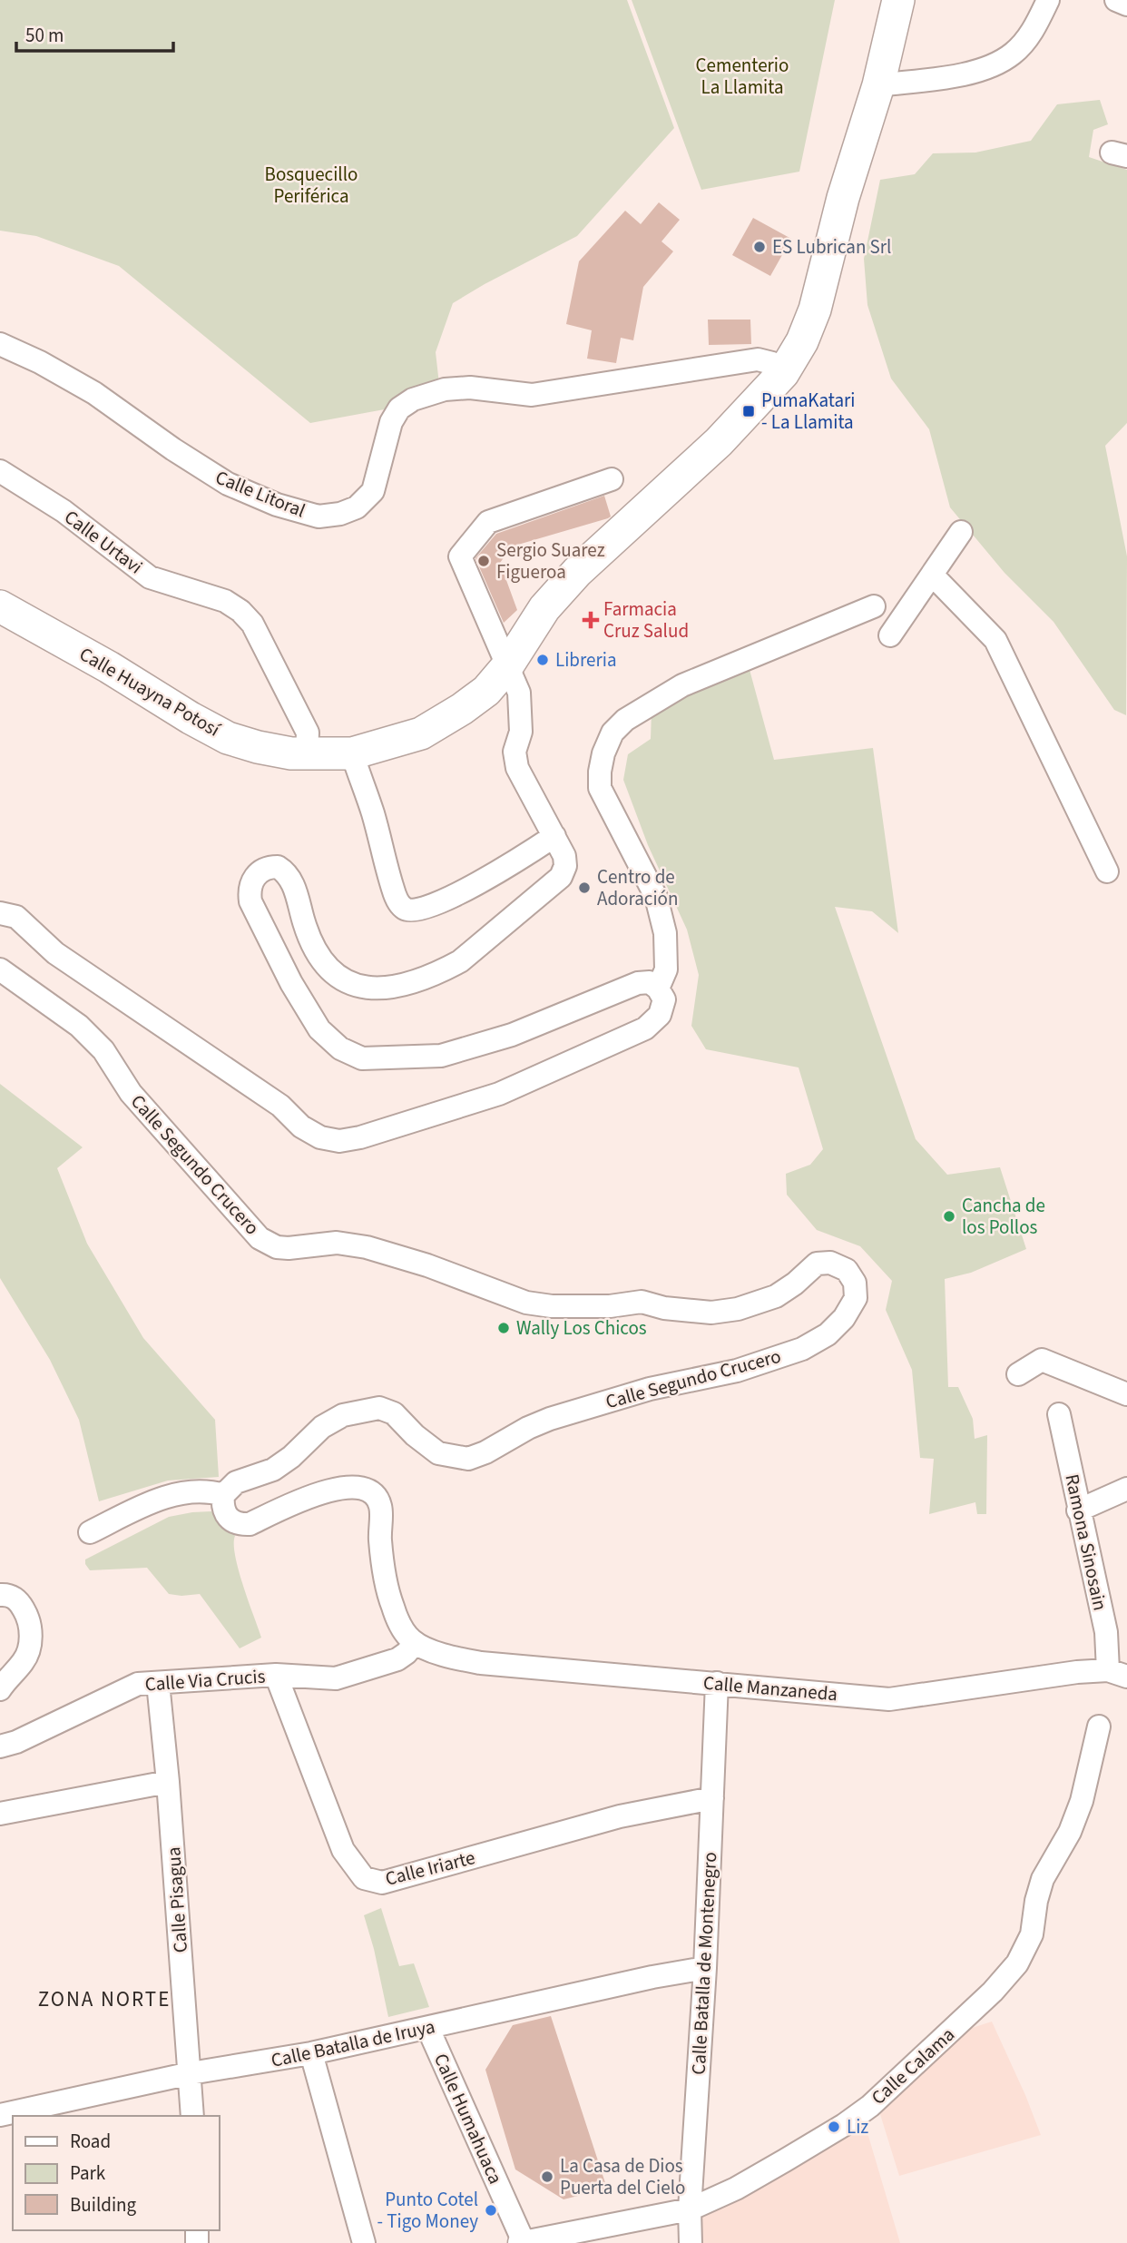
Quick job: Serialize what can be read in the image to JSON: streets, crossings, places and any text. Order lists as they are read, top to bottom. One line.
{"streets":{"highway":["Calle Huayna Potosí"],"street":["Calle Litoral","Calle Urtavi","Calle Segundo Crucero","Ramona Sinosain","Calle Via Crucis","Calle Manzaneda","Calle Iriarte","Calle Pisagua","Calle Batalla de Montenegro","Calle Batalla de Iruya","Calle Calama","Calle Humahuaca"]},"crossings":[["Calle Litoral","Calle Huayna Potosí"],["Calle Urtavi","Calle Huayna Potosí"],["Ramona Sinosain","Calle Manzaneda"],["Calle Via Crucis","Calle Manzaneda"],["Calle Via Crucis","Calle Iriarte"],["Calle Via Crucis","Calle Pisagua"],["Calle Manzaneda","Calle Batalla de Montenegro"],["Calle Iriarte","Calle Batalla de Montenegro"],["Calle Pisagua","Calle Batalla de Iruya"],["Calle Batalla de Montenegro","Calle Batalla de Iruya"],["Calle Batalla de Montenegro","Calle Calama"],["Calle Batalla de Iruya","Calle Humahuaca"],["Calle Calama","Calle Humahuaca"]],"districts":["ZONA NORTE"],"parks":["Cementerio La Llamita","Bosquecillo Periférica"],"places":{"other":["ES Lubrican Srl","Sergio Suarez Figueroa","Libreria","Centro de Adoración","Cancha de los Pollos","Wally Los Chicos","Liz","La Casa de Dios Puerta del Cielo","Punto Cotel - Tigo Money"],"transit":["PumaKatari - La Llamita"],"health":["Farmacia Cruz Salud"]},"legend":["Road","Park","Building"],"scale_bar":"50 m"}
